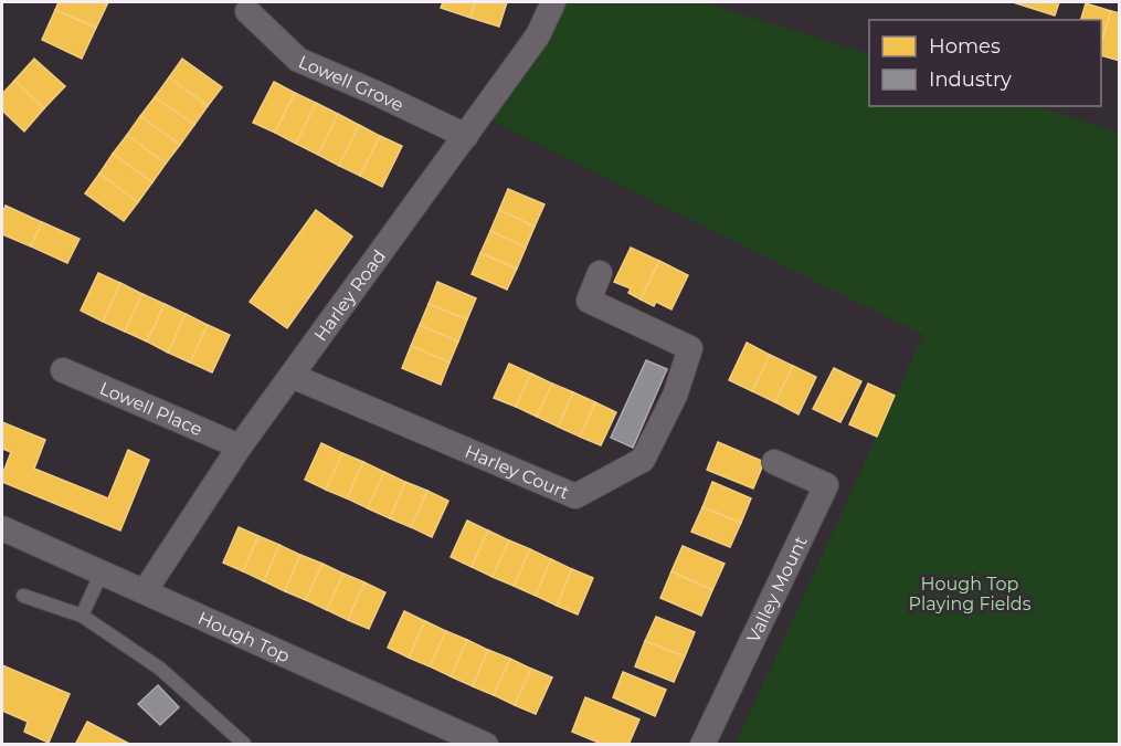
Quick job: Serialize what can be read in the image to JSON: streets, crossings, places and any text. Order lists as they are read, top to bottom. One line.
{"streets":{"street":["Lowell Grove","Harley Road","Lowell Place","Harley Court","Valley Mount","Hough Top"]},"crossings":[["Lowell Grove","Harley Road"],["Harley Road","Lowell Place"],["Harley Road","Harley Court"],["Harley Road","Hough Top"]],"parks":["Hough Top Playing Fields"],"legend":["Homes","Industry"]}
